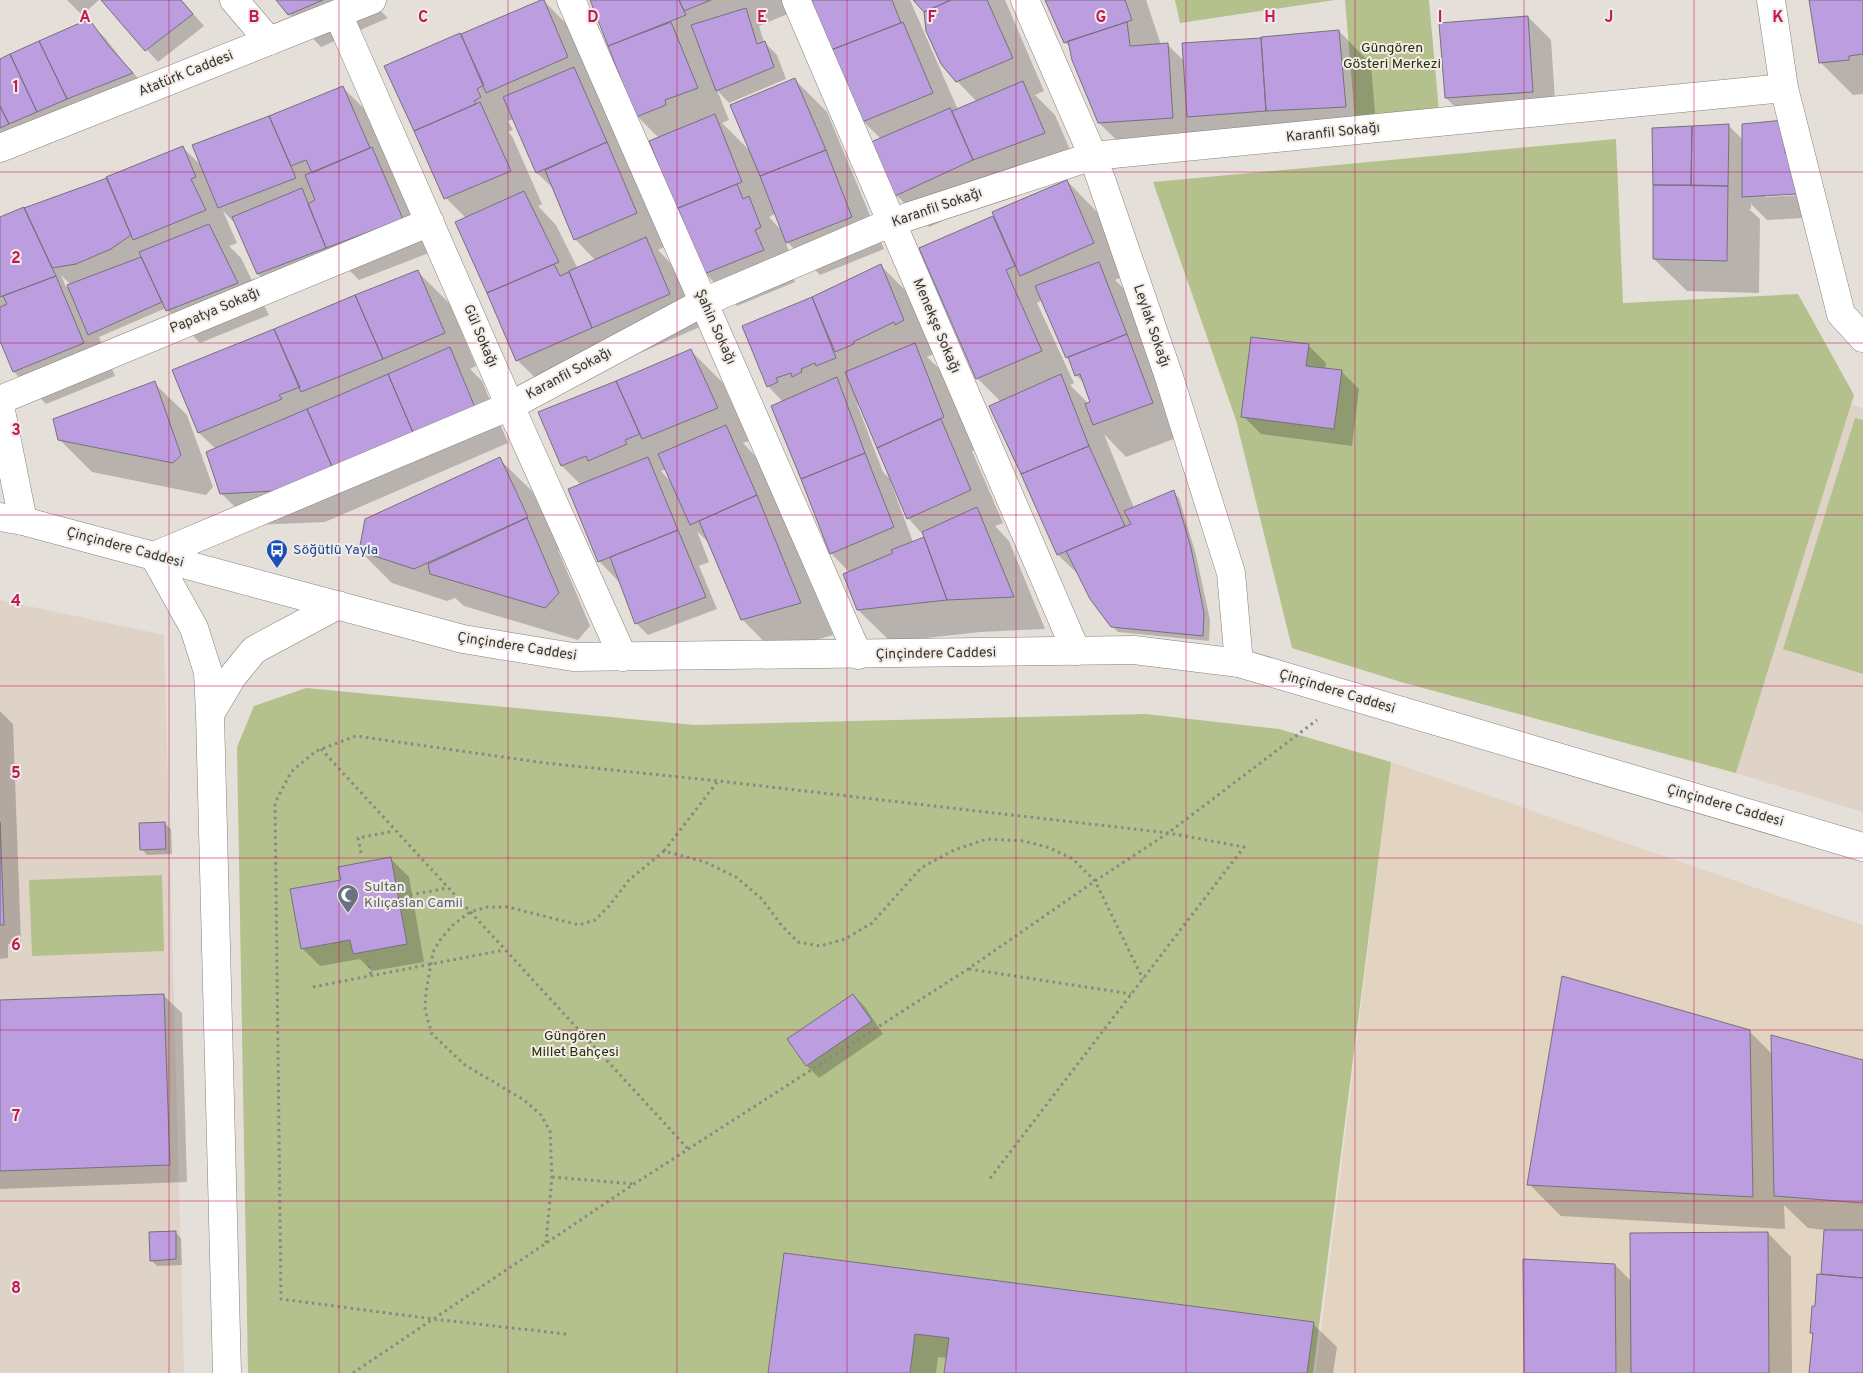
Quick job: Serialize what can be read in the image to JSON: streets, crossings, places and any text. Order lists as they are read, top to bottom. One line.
{"streets":{"street":["Atatürk Caddesi","Karanfil Sokağı","Papatya Sokağı","Menekşe Sokağı","Leylak Sokağı","Şahin Sokağı","Gül Sokağı","Çinçindere Caddesi"]},"crossings":[["Atatürk Caddesi","Gül Sokağı"],["Karanfil Sokağı","Menekşe Sokağı"],["Karanfil Sokağı","Leylak Sokağı"],["Karanfil Sokağı","Şahin Sokağı"],["Karanfil Sokağı","Gül Sokağı"],["Karanfil Sokağı","Çinçindere Caddesi"],["Papatya Sokağı","Gül Sokağı"],["Menekşe Sokağı","Çinçindere Caddesi"],["Leylak Sokağı","Çinçindere Caddesi"],["Şahin Sokağı","Çinçindere Caddesi"],["Gül Sokağı","Çinçindere Caddesi"]],"parks":["Güngören Gösteri Merkezi","Güngören Millet Bahçesi"],"places":{"bus stop":["Söğütlü Yayla"],"mosque":["Sultan Kılıçaslan Camii"]},"grid":{"columns":["A","B","C","D","E","F","G","H","I","J","K"],"rows":["1","2","3","4","5","6","7","8"]}}
